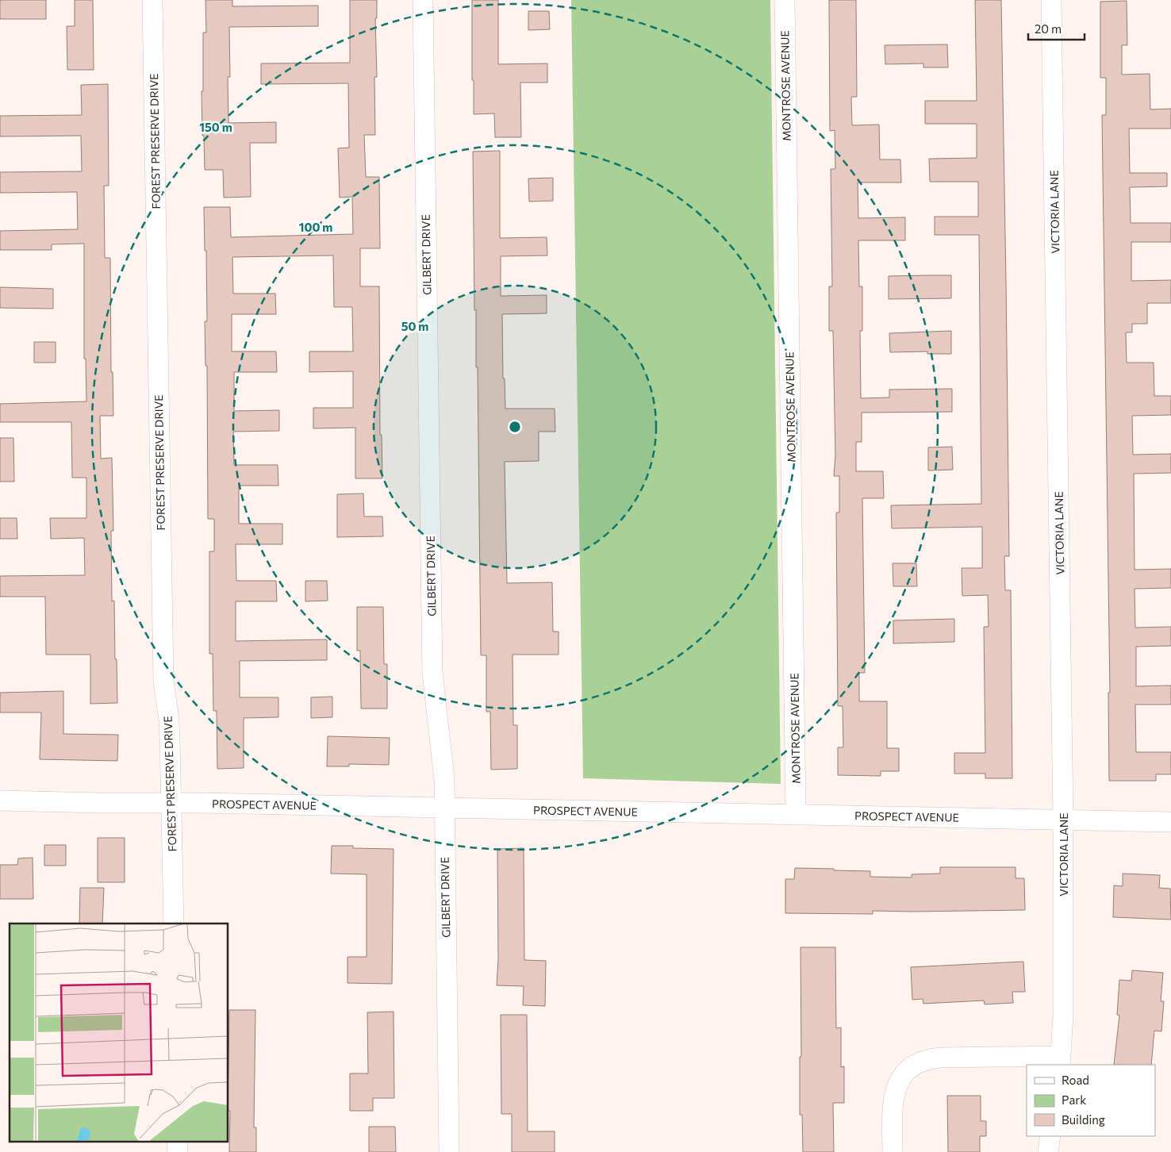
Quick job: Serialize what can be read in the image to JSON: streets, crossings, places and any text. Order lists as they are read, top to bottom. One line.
{"streets":{"street":["MONTROSE AVENUE","FOREST PRESERVE DRIVE","VICTORIA LANE","GILBERT DRIVE","PROSPECT AVENUE"]},"crossings":[["MONTROSE AVENUE","PROSPECT AVENUE"],["FOREST PRESERVE DRIVE","PROSPECT AVENUE"],["VICTORIA LANE","PROSPECT AVENUE"],["GILBERT DRIVE","PROSPECT AVENUE"]],"legend":["Road","Park","Building"],"scale_bar":"20 m","rings":["150 m","100 m","50 m"]}
